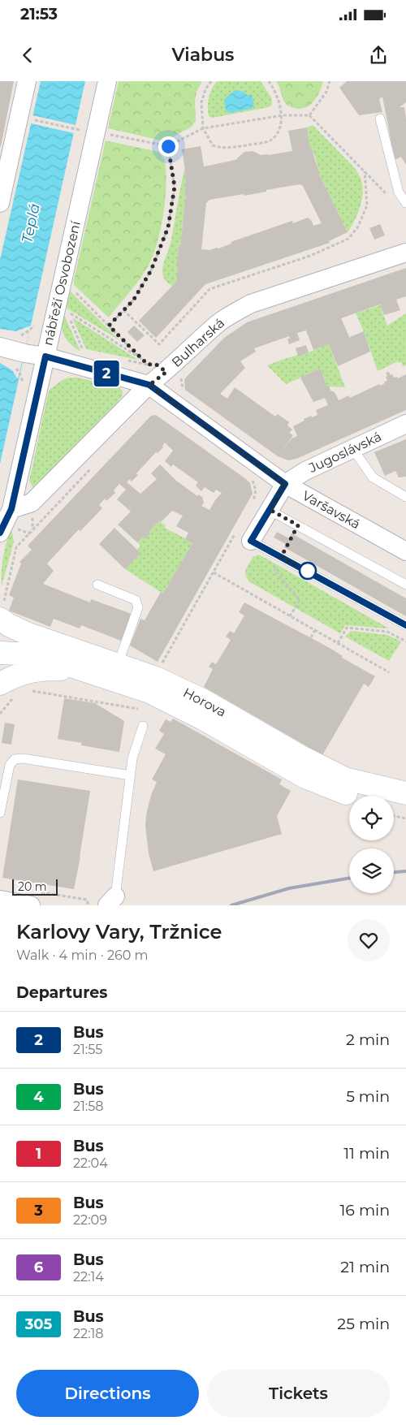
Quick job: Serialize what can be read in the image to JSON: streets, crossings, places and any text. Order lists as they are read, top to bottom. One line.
{"streets":{"street":["nábřeží Osvobození","Bulharská","Jugoslávská","Varšavská","Horova"]},"crossings":[["nábřeží Osvobození","Bulharská"],["nábřeží Osvobození","Varšavská"],["Bulharská","Varšavská"],["Jugoslávská","Varšavská"]],"water":["Teplá"],"lines":["bus line 2"],"scale_bar":"20 m","page":{"status":"21:53","header":"Viabus","on_map":"2","scale":"20 m","heading":[["Karlovy Vary, Tržnice","Walk · 4 min · 260 m"],"Departures"],"list":[{"mark":"2","name":"Bus","note":"21:55","value":"2 min"},{"mark":"4","name":"Bus","note":"21:58","value":"5 min"},{"mark":"1","name":"Bus","note":"22:04","value":"11 min"},{"mark":"3","name":"Bus","note":"22:09","value":"16 min"},{"mark":"6","name":"Bus","note":"22:14","value":"21 min"},{"mark":"305","name":"Bus","note":"22:18","value":"25 min"}],"buttons":["Directions","Tickets"]}}
